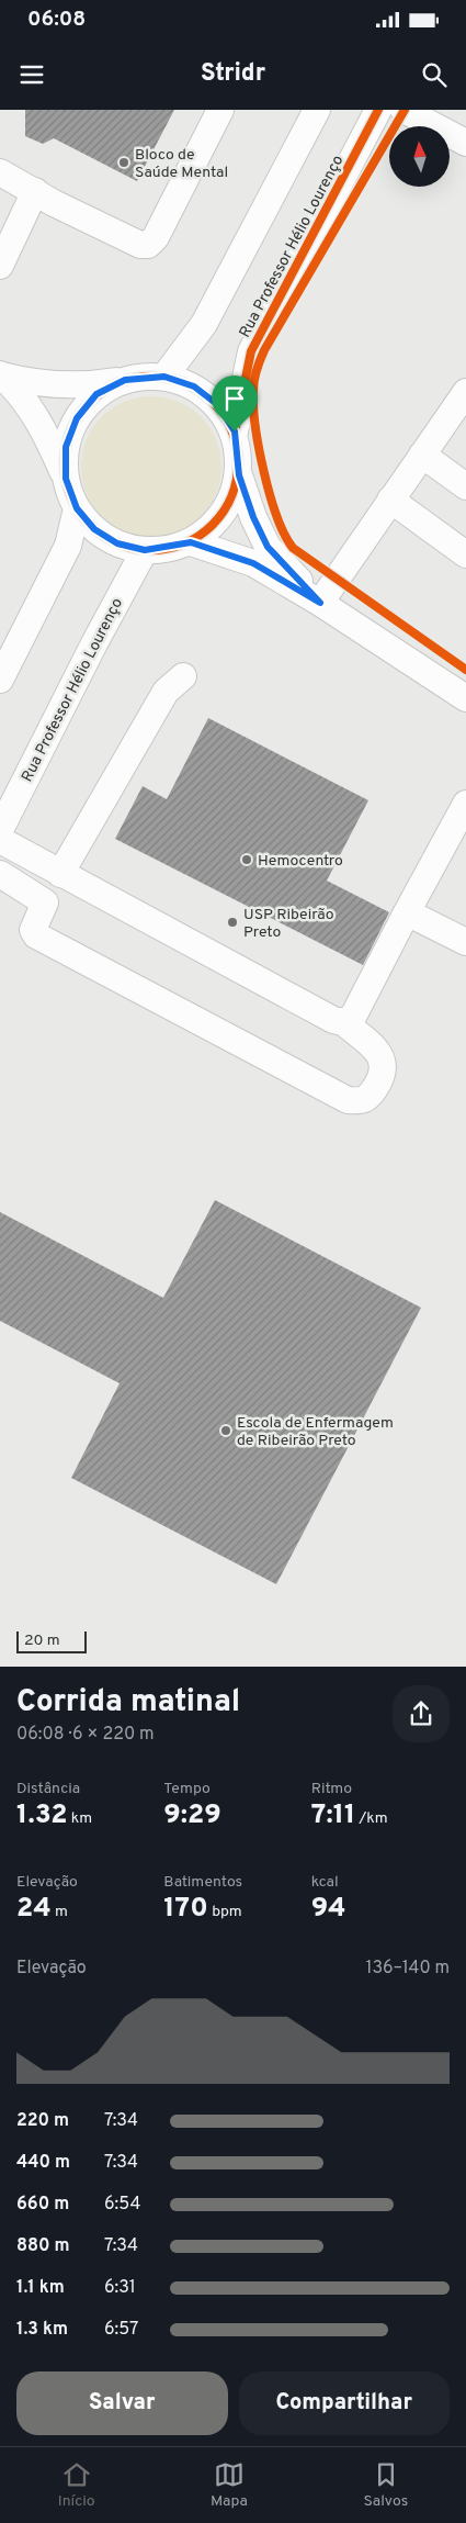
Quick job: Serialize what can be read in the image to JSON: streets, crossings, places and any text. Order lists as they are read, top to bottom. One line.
{"streets":{"street":["Rua Professor Hélio Lourenço"]},"places":["Bloco de Saúde Mental","Hemocentro","USP Ribeirão Preto","Escola de Enfermagem de Ribeirão Preto"],"scale_bar":"20 m","north":"top","page":{"status":"06:08","header":"Stridr","scale":"20 m","heading":["Corrida matinal","06:08 · 6 × 220 m"],"stats":[["Distância","1.32 km"],["Tempo","9:29"],["Ritmo","7:11 /km"],["Elevação","24 m"],["Batimentos","170 bpm"],["kcal","94"]],"chart":["Elevação","136–140 m"],"list":[{"name":"220 m","note":"7:34"},{"name":"440 m","note":"7:34"},{"name":"660 m","note":"6:54"},{"name":"880 m","note":"7:34"},{"name":"1.1 km","note":"6:31"},{"name":"1.3 km","note":"6:57"}],"buttons":["Salvar","Compartilhar"],"tabs":["Início","Mapa","Salvos"]}}
